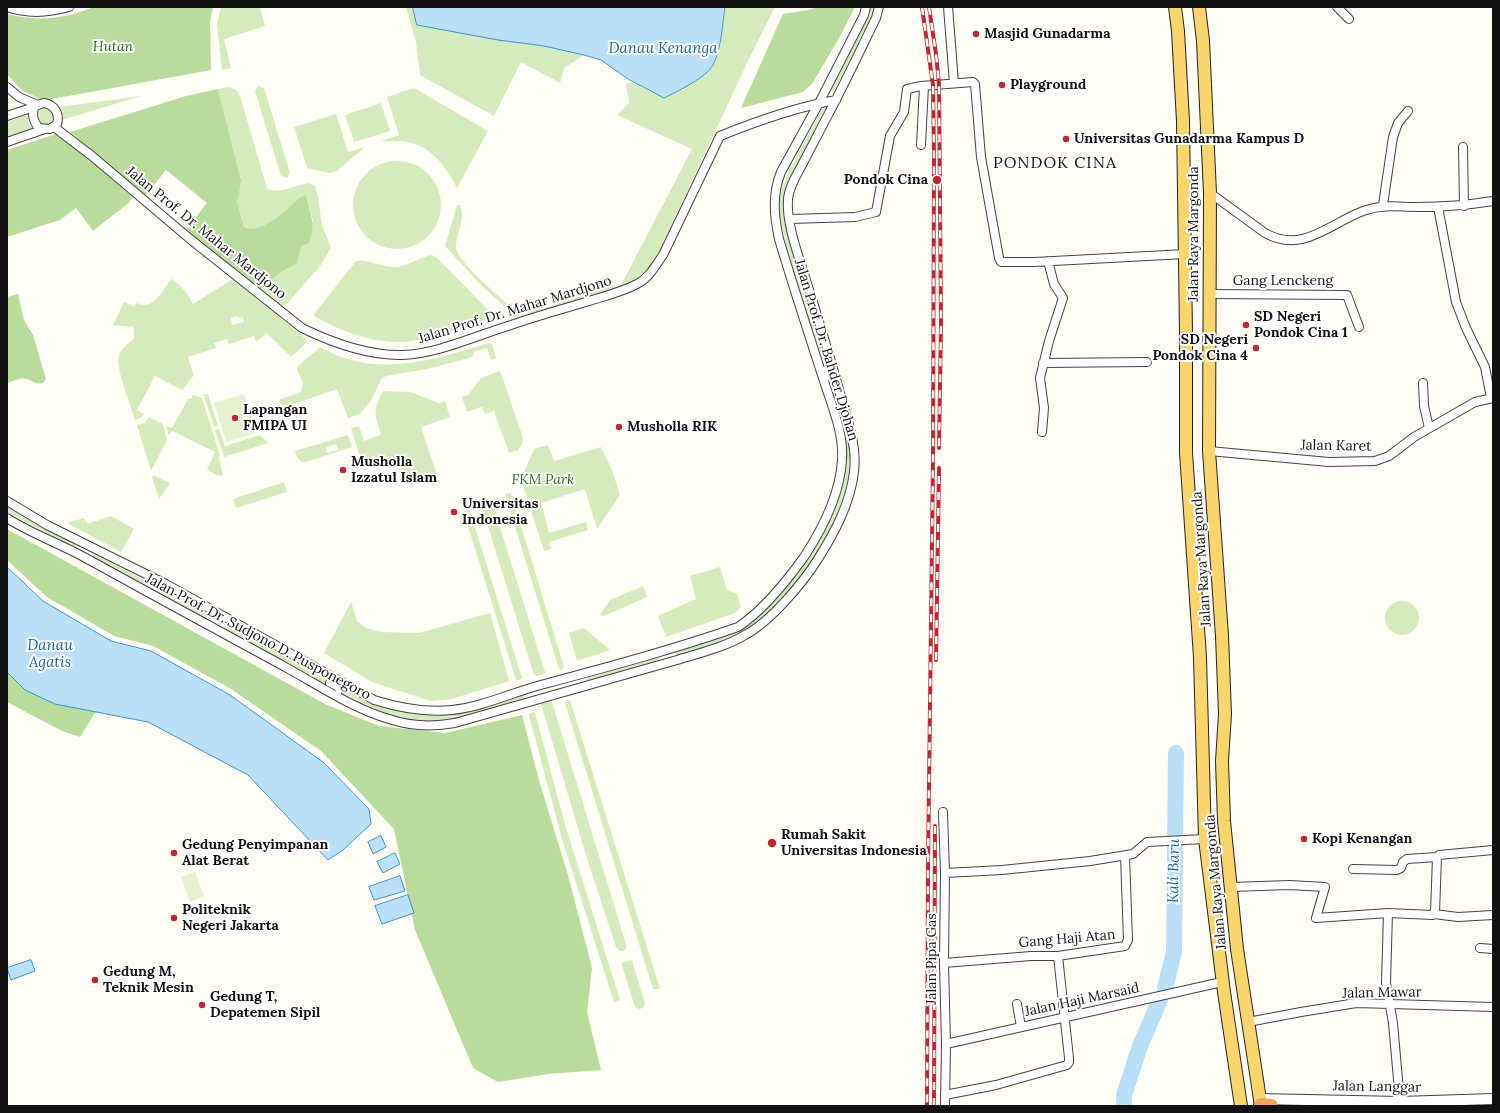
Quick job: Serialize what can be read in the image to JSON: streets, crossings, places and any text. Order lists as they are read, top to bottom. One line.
{"streets":{"main road":["Jalan Raya Margonda"],"street":["Jalan Prof. Dr. Mahar Mardjono","Gang Lenckeng","Jalan Prof. Dr. Bahder Djohan","Jalan Karet","Jalan Prof. Dr. Sudjono D. Pusponegoro","Gang Haji Atan","Jalan Pipa Gas","Jalan Mawar","Jalan Haji Marsaid","Jalan Langgar"]},"crossings":[["Jalan Prof. Dr. Mahar Mardjono","Jalan Prof. Dr. Bahder Djohan"],["Jalan Prof. Dr. Mahar Mardjono","Jalan Prof. Dr. Sudjono D. Pusponegoro"],["Jalan Raya Margonda","Gang Lenckeng"],["Jalan Raya Margonda","Jalan Karet"],["Jalan Raya Margonda","Jalan Mawar"],["Jalan Raya Margonda","Jalan Haji Marsaid"],["Jalan Raya Margonda","Jalan Langgar"],["Jalan Prof. Dr. Bahder Djohan","Jalan Prof. Dr. Sudjono D. Pusponegoro"],["Gang Haji Atan","Jalan Pipa Gas"],["Jalan Pipa Gas","Jalan Haji Marsaid"]],"districts":["PONDOK CINA"],"water":["Danau Kenanga","Danau Agatis","Kali Baru"],"parks":["Hutan","FKM Park"],"places":["Masjid Gunadarma","Playground","Universitas Gunadarma Kampus D","Pondok Cina","SD Negeri Pondok Cina 1","SD Negeri Pondok Cina 4","Lapangan FMIPA UI","Musholla RIK","Musholla Izzatul Islam","Universitas Indonesia","Kopi Kenangan","Rumah Sakit Universitas Indonesia","Gedung Penyimpanan Alat Berat","Politeknik Negeri Jakarta","Gedung M, Teknik Mesin","Gedung T, Depatemen Sipil"]}
